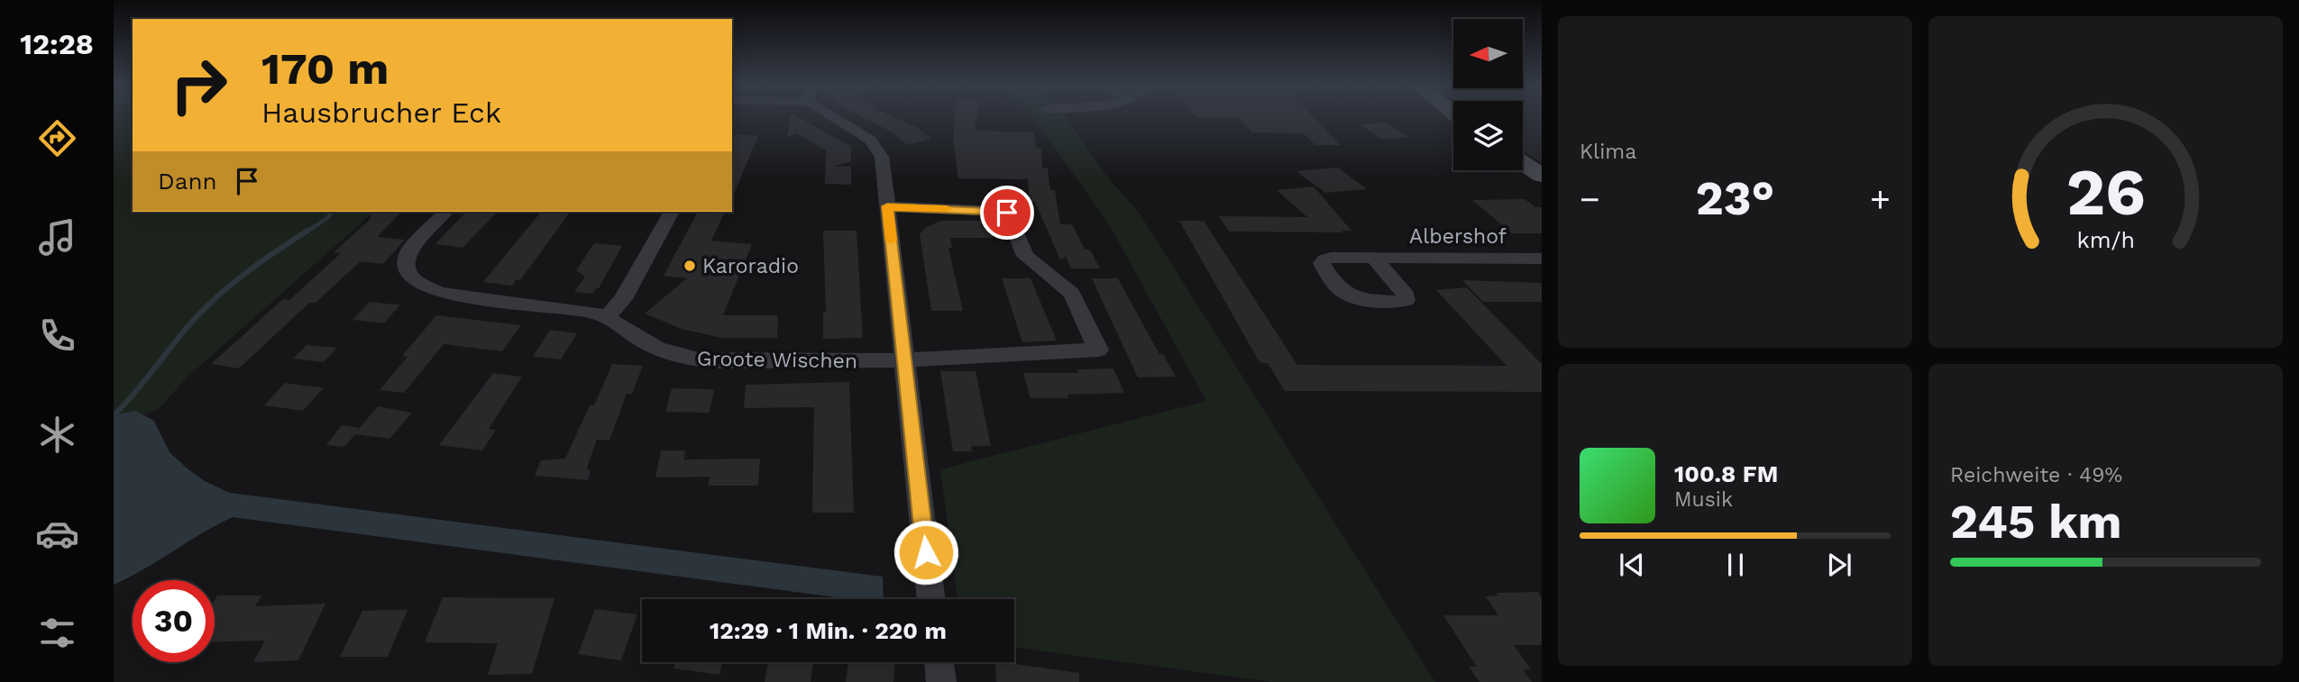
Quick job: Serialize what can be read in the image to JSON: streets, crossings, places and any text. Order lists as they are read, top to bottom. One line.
{"streets":{"street":["Albershof","Groote Wischen"]},"places":["Karoradio"],"north":"left","page":{"tabs":"12:28","tile":["Klima",["Reichweite · 49%","245 km"]],"turn":["170 m","Hausbrucher Eck"],"then":"Dann","heat":["−","23°","+"],"song":["100.8 FM","Musik"],"limit":"30","trip":"12:29 · 1 Min. · 220 m","gauge":["26","km/h"]}}
